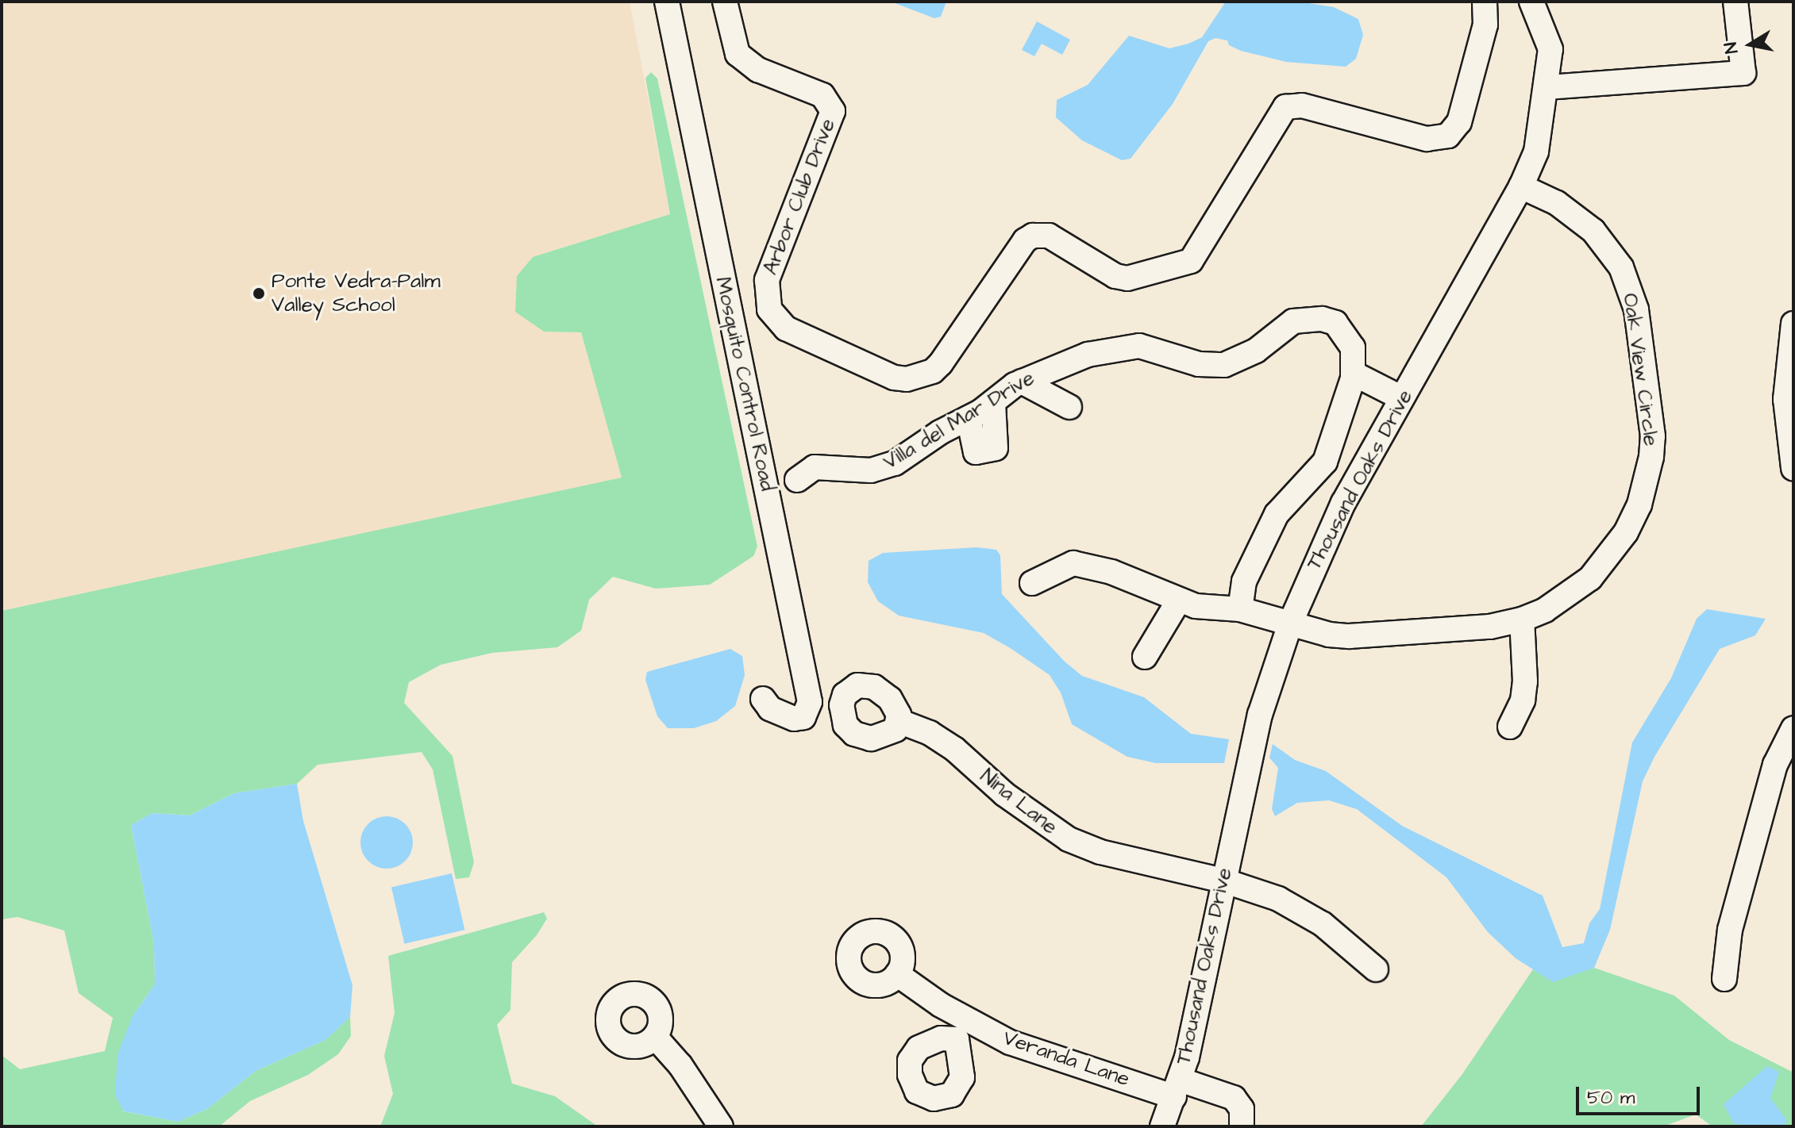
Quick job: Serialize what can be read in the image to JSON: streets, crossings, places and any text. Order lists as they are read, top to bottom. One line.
{"streets":{"street":["Arbor Club Drive","Oak View Circle","Mosquito Control Road","Villa del Mar Drive","Thousand Oaks Drive","Nina Lane","Veranda Lane"]},"crossings":[["Oak View Circle","Thousand Oaks Drive"],["Villa del Mar Drive","Thousand Oaks Drive"],["Thousand Oaks Drive","Nina Lane"],["Thousand Oaks Drive","Veranda Lane"]],"places":["Ponte Vedra-Palm Valley School"],"scale_bar":"50 m","north":"left"}
